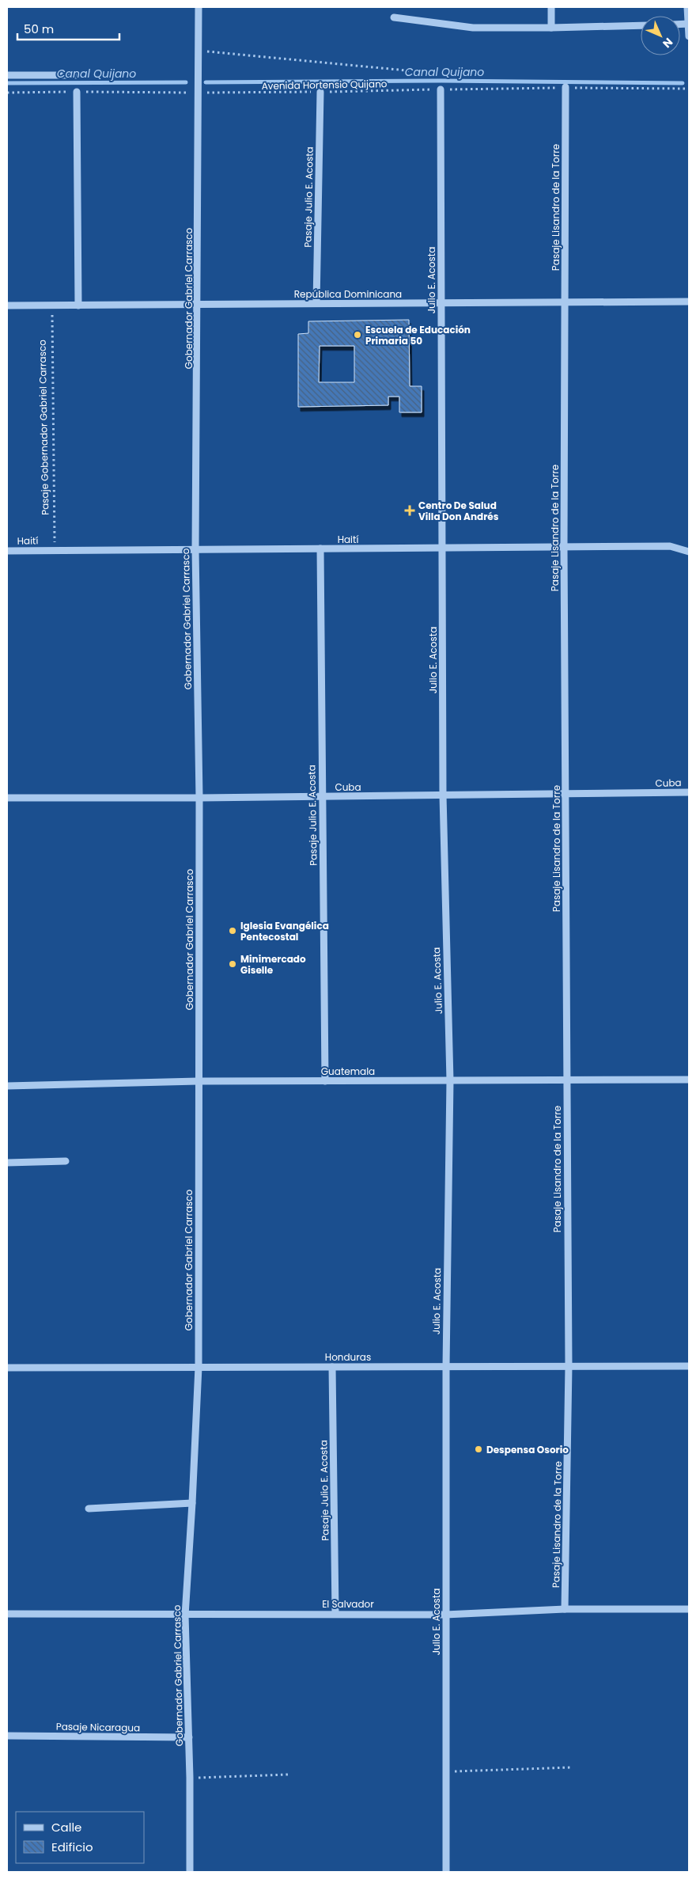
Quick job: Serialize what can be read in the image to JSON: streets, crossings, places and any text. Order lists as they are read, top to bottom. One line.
{"streets":{"street":["Pasaje Julio E. Acosta","Pasaje Lisandro de la Torre","Julio E. Acosta","República Dominicana","Gobernador Gabriel Carrasco","Haití","Cuba","Guatemala","Honduras","El Salvador","Pasaje Nicaragua"],"path":["Avenida Hortensio Quijano","Pasaje Gobernador Gabriel Carrasco"]},"crossings":[["Avenida Hortensio Quijano","Pasaje Julio E. Acosta"],["Avenida Hortensio Quijano","Pasaje Lisandro de la Torre"],["Avenida Hortensio Quijano","Julio E. Acosta"],["Avenida Hortensio Quijano","Gobernador Gabriel Carrasco"],["Pasaje Julio E. Acosta","República Dominicana"],["Pasaje Julio E. Acosta","Haití"],["Pasaje Julio E. Acosta","Cuba"],["Pasaje Julio E. Acosta","Guatemala"],["Pasaje Julio E. Acosta","Honduras"],["Pasaje Julio E. Acosta","El Salvador"],["Pasaje Lisandro de la Torre","República Dominicana"],["Pasaje Lisandro de la Torre","Haití"],["Pasaje Lisandro de la Torre","Cuba"],["Pasaje Lisandro de la Torre","Guatemala"],["Pasaje Lisandro de la Torre","Honduras"],["Pasaje Lisandro de la Torre","El Salvador"],["Julio E. Acosta","República Dominicana"],["Julio E. Acosta","Haití"],["Julio E. Acosta","Cuba"],["Julio E. Acosta","Guatemala"],["Julio E. Acosta","Honduras"],["Julio E. Acosta","El Salvador"],["República Dominicana","Gobernador Gabriel Carrasco"],["República Dominicana","Pasaje Gobernador Gabriel Carrasco"],["Gobernador Gabriel Carrasco","Haití"],["Gobernador Gabriel Carrasco","Cuba"],["Gobernador Gabriel Carrasco","Guatemala"],["Gobernador Gabriel Carrasco","Honduras"],["Gobernador Gabriel Carrasco","El Salvador"],["Gobernador Gabriel Carrasco","Pasaje Nicaragua"],["Pasaje Gobernador Gabriel Carrasco","Haití"]],"water":["Canal Quijano"],"places":{"other":["Escuela de Educación Primaria 50","Iglesia Evangélica Pentecostal","Minimercado Giselle","Despensa Osorio"],"health":["Centro De Salud Villa Don Andrés"]},"legend":["Calle","Edificio"],"scale_bar":"50 m","north":"bottom right"}
